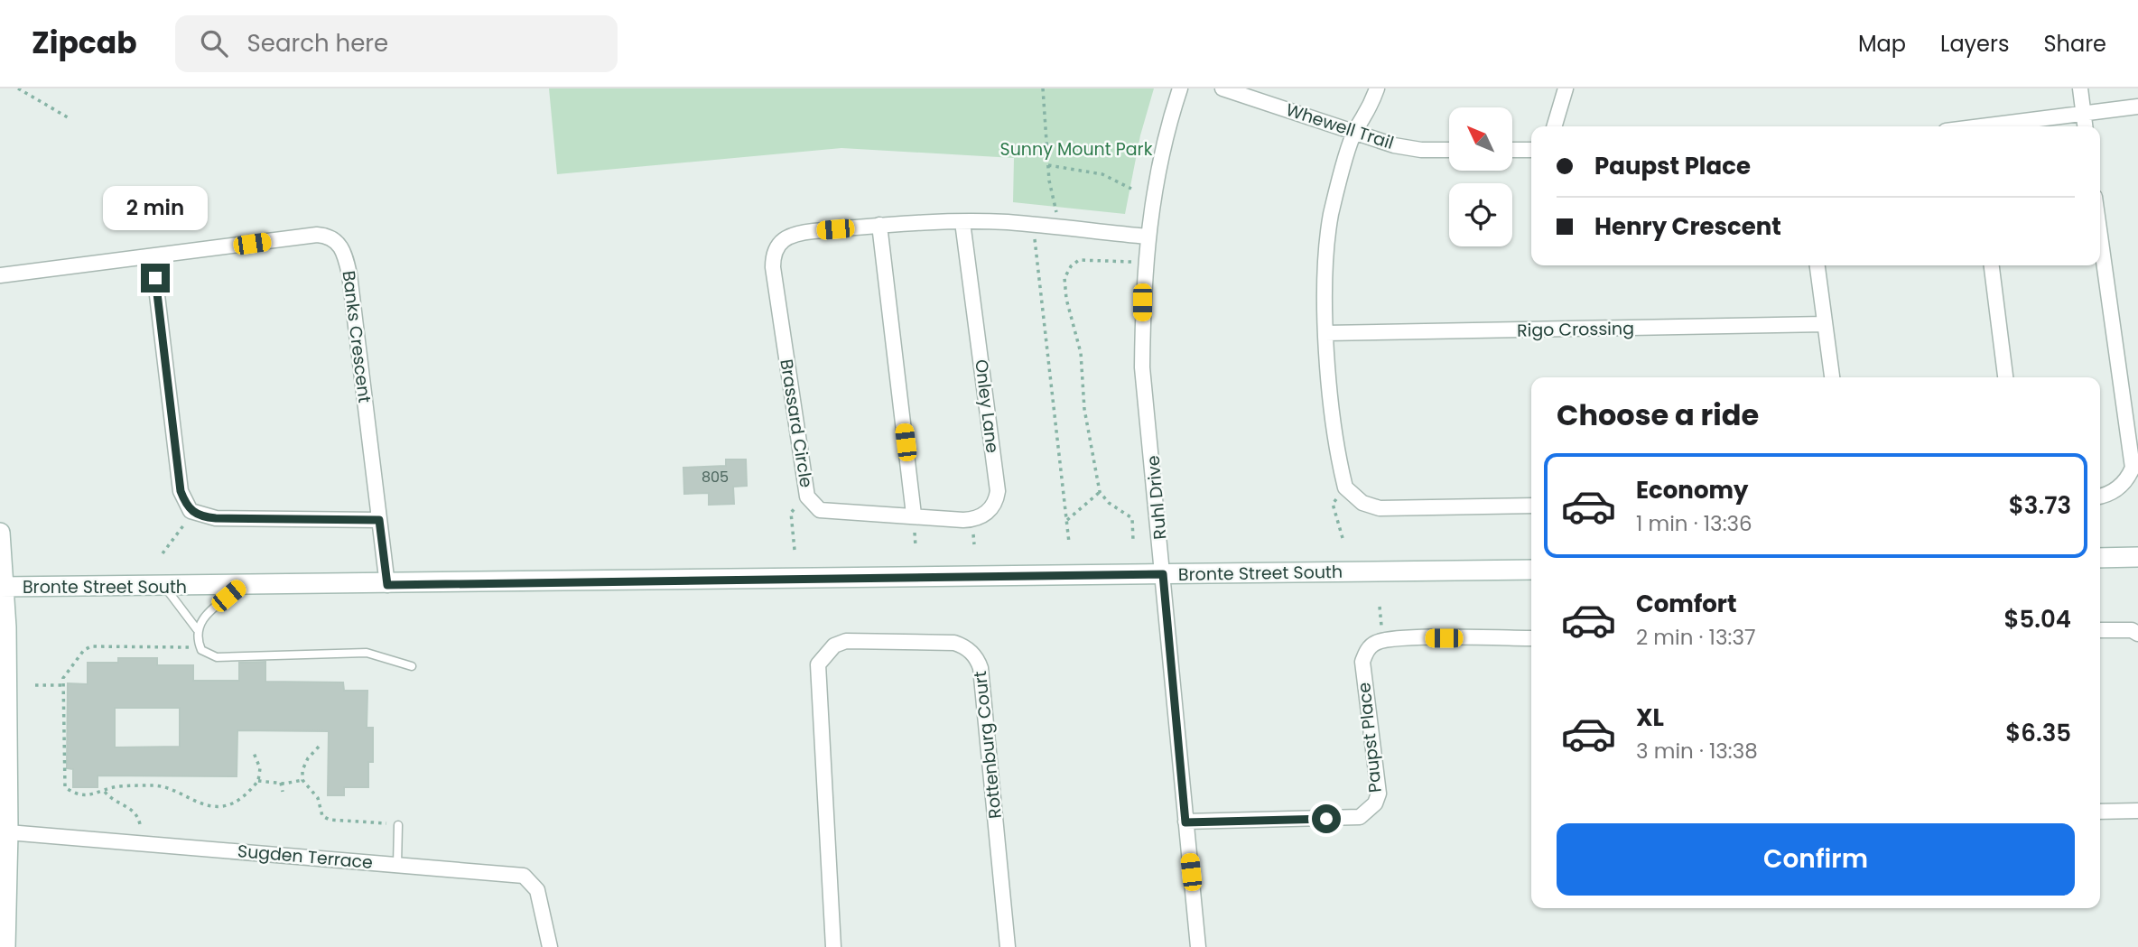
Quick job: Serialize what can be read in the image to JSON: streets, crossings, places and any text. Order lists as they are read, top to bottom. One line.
{"streets":{"main road":["Bronte Street South"],"street":["Whewell Trail","Rigo Crossing","Banks Crescent","Onley Lane","Brassard Circle","Ruhl Drive","Paupst Place","Rottenburg Court","Sugden Terrace"]},"crossings":[["Banks Crescent","Bronte Street South"],["Onley Lane","Brassard Circle"],["Brassard Circle","Ruhl Drive"],["Ruhl Drive","Bronte Street South"],["Ruhl Drive","Paupst Place"]],"parks":["Sunny Mount Park"],"house_numbers":["805"],"north":"top left","page":{"header":"Zipcab","search":"Search here","nav":["Map","Layers","Share"],"banner":["Paupst Place","Henry Crescent"],"bubble":"2 min","heading":"Choose a ride","list":[{"name":"Economy","note":"1 min · 13:36","value":"$3.73"},{"name":"Comfort","note":"2 min · 13:37","value":"$5.04"},{"name":"XL","note":"3 min · 13:38","value":"$6.35"}],"buttons":"Confirm"}}
